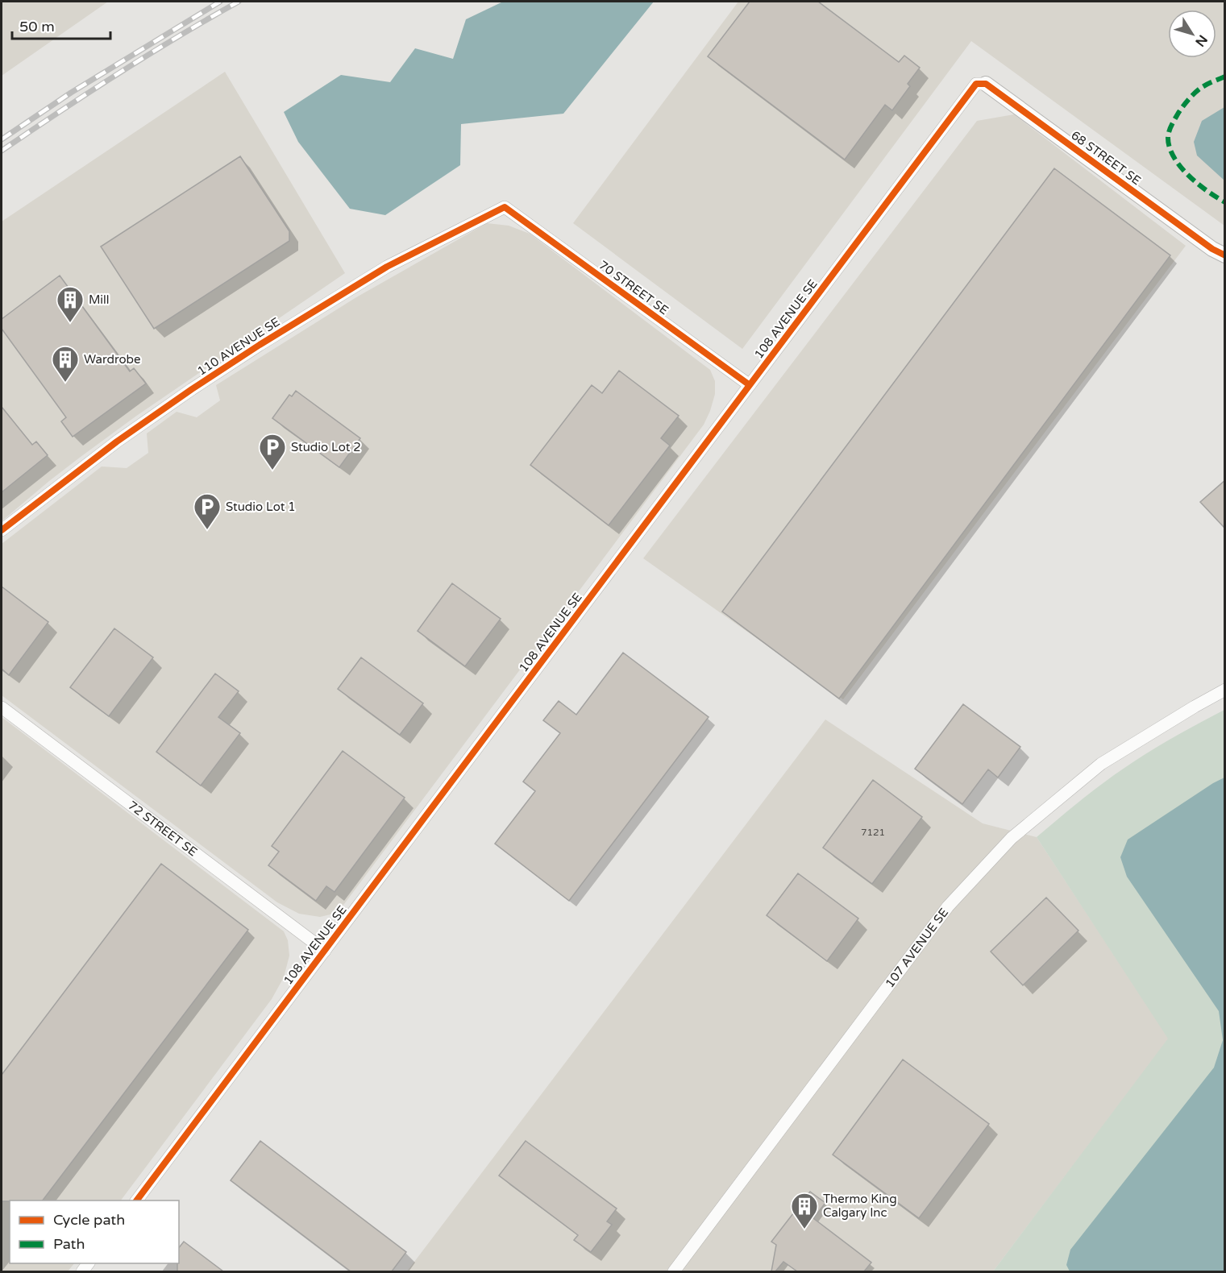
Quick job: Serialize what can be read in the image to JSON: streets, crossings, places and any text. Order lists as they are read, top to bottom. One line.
{"streets":{"street":["68 STREET SE","70 STREET SE","108 AVENUE SE","110 AVENUE SE","72 STREET SE","107 AVENUE SE"]},"crossings":[["68 STREET SE","108 AVENUE SE"],["70 STREET SE","108 AVENUE SE"],["70 STREET SE","110 AVENUE SE"],["108 AVENUE SE","72 STREET SE"]],"places":{"building":["Mill","Wardrobe","Thermo King Calgary Inc"],"parking":["Studio Lot 2","Studio Lot 1"]},"house_numbers":["7121"],"legend":["Cycle path","Path"],"scale_bar":"50 m","north":"bottom right"}
